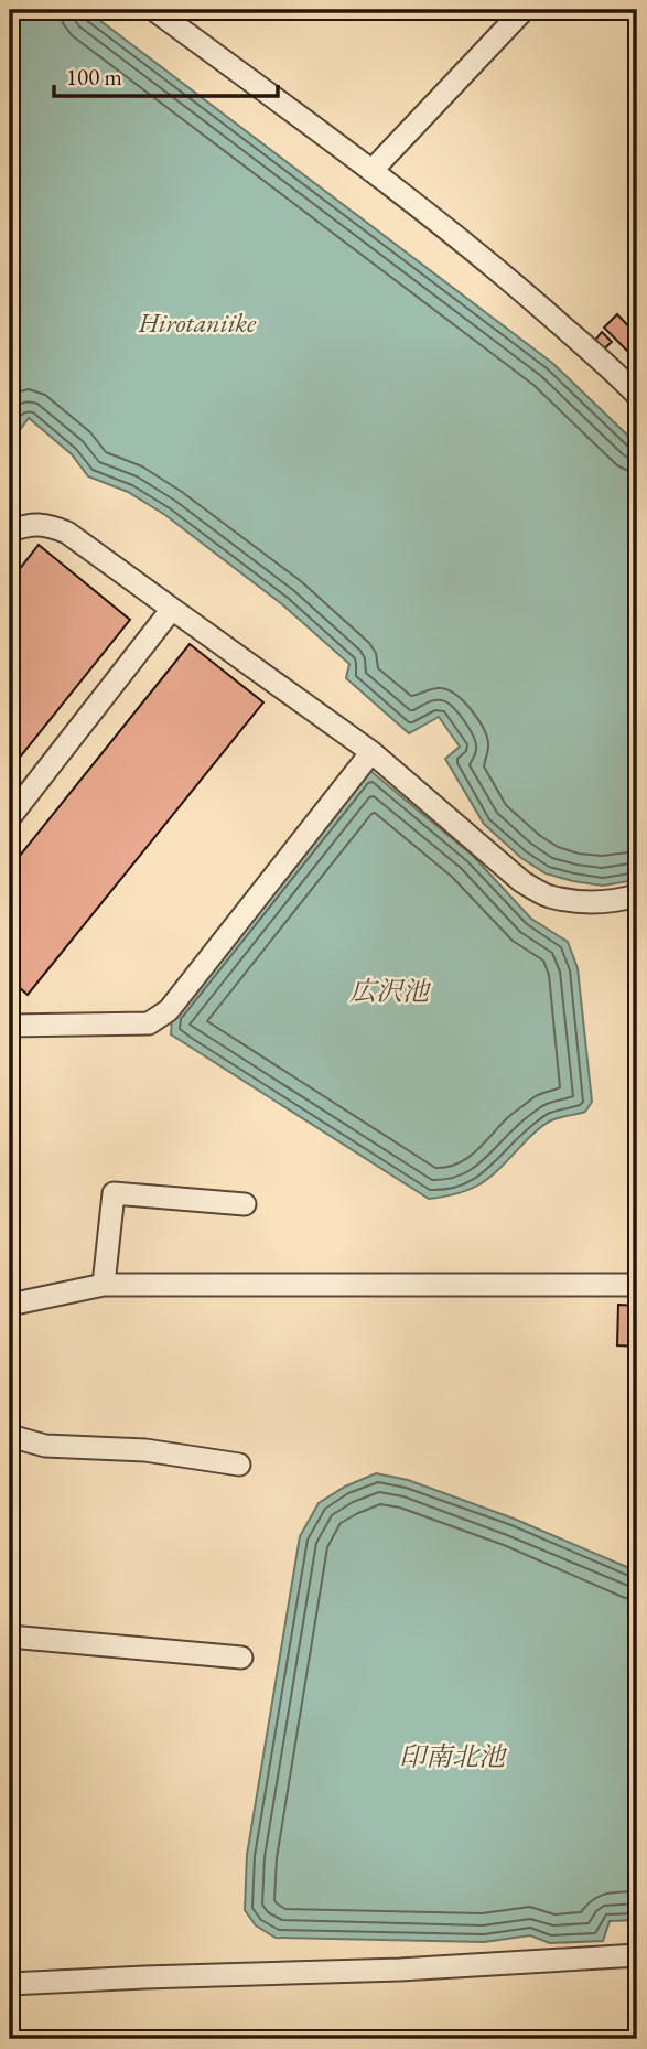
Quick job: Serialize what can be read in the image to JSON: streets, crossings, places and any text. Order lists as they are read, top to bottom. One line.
{"water":["Hirotaniike","広沢池","印南北池"],"scale_bar":"100 m"}
